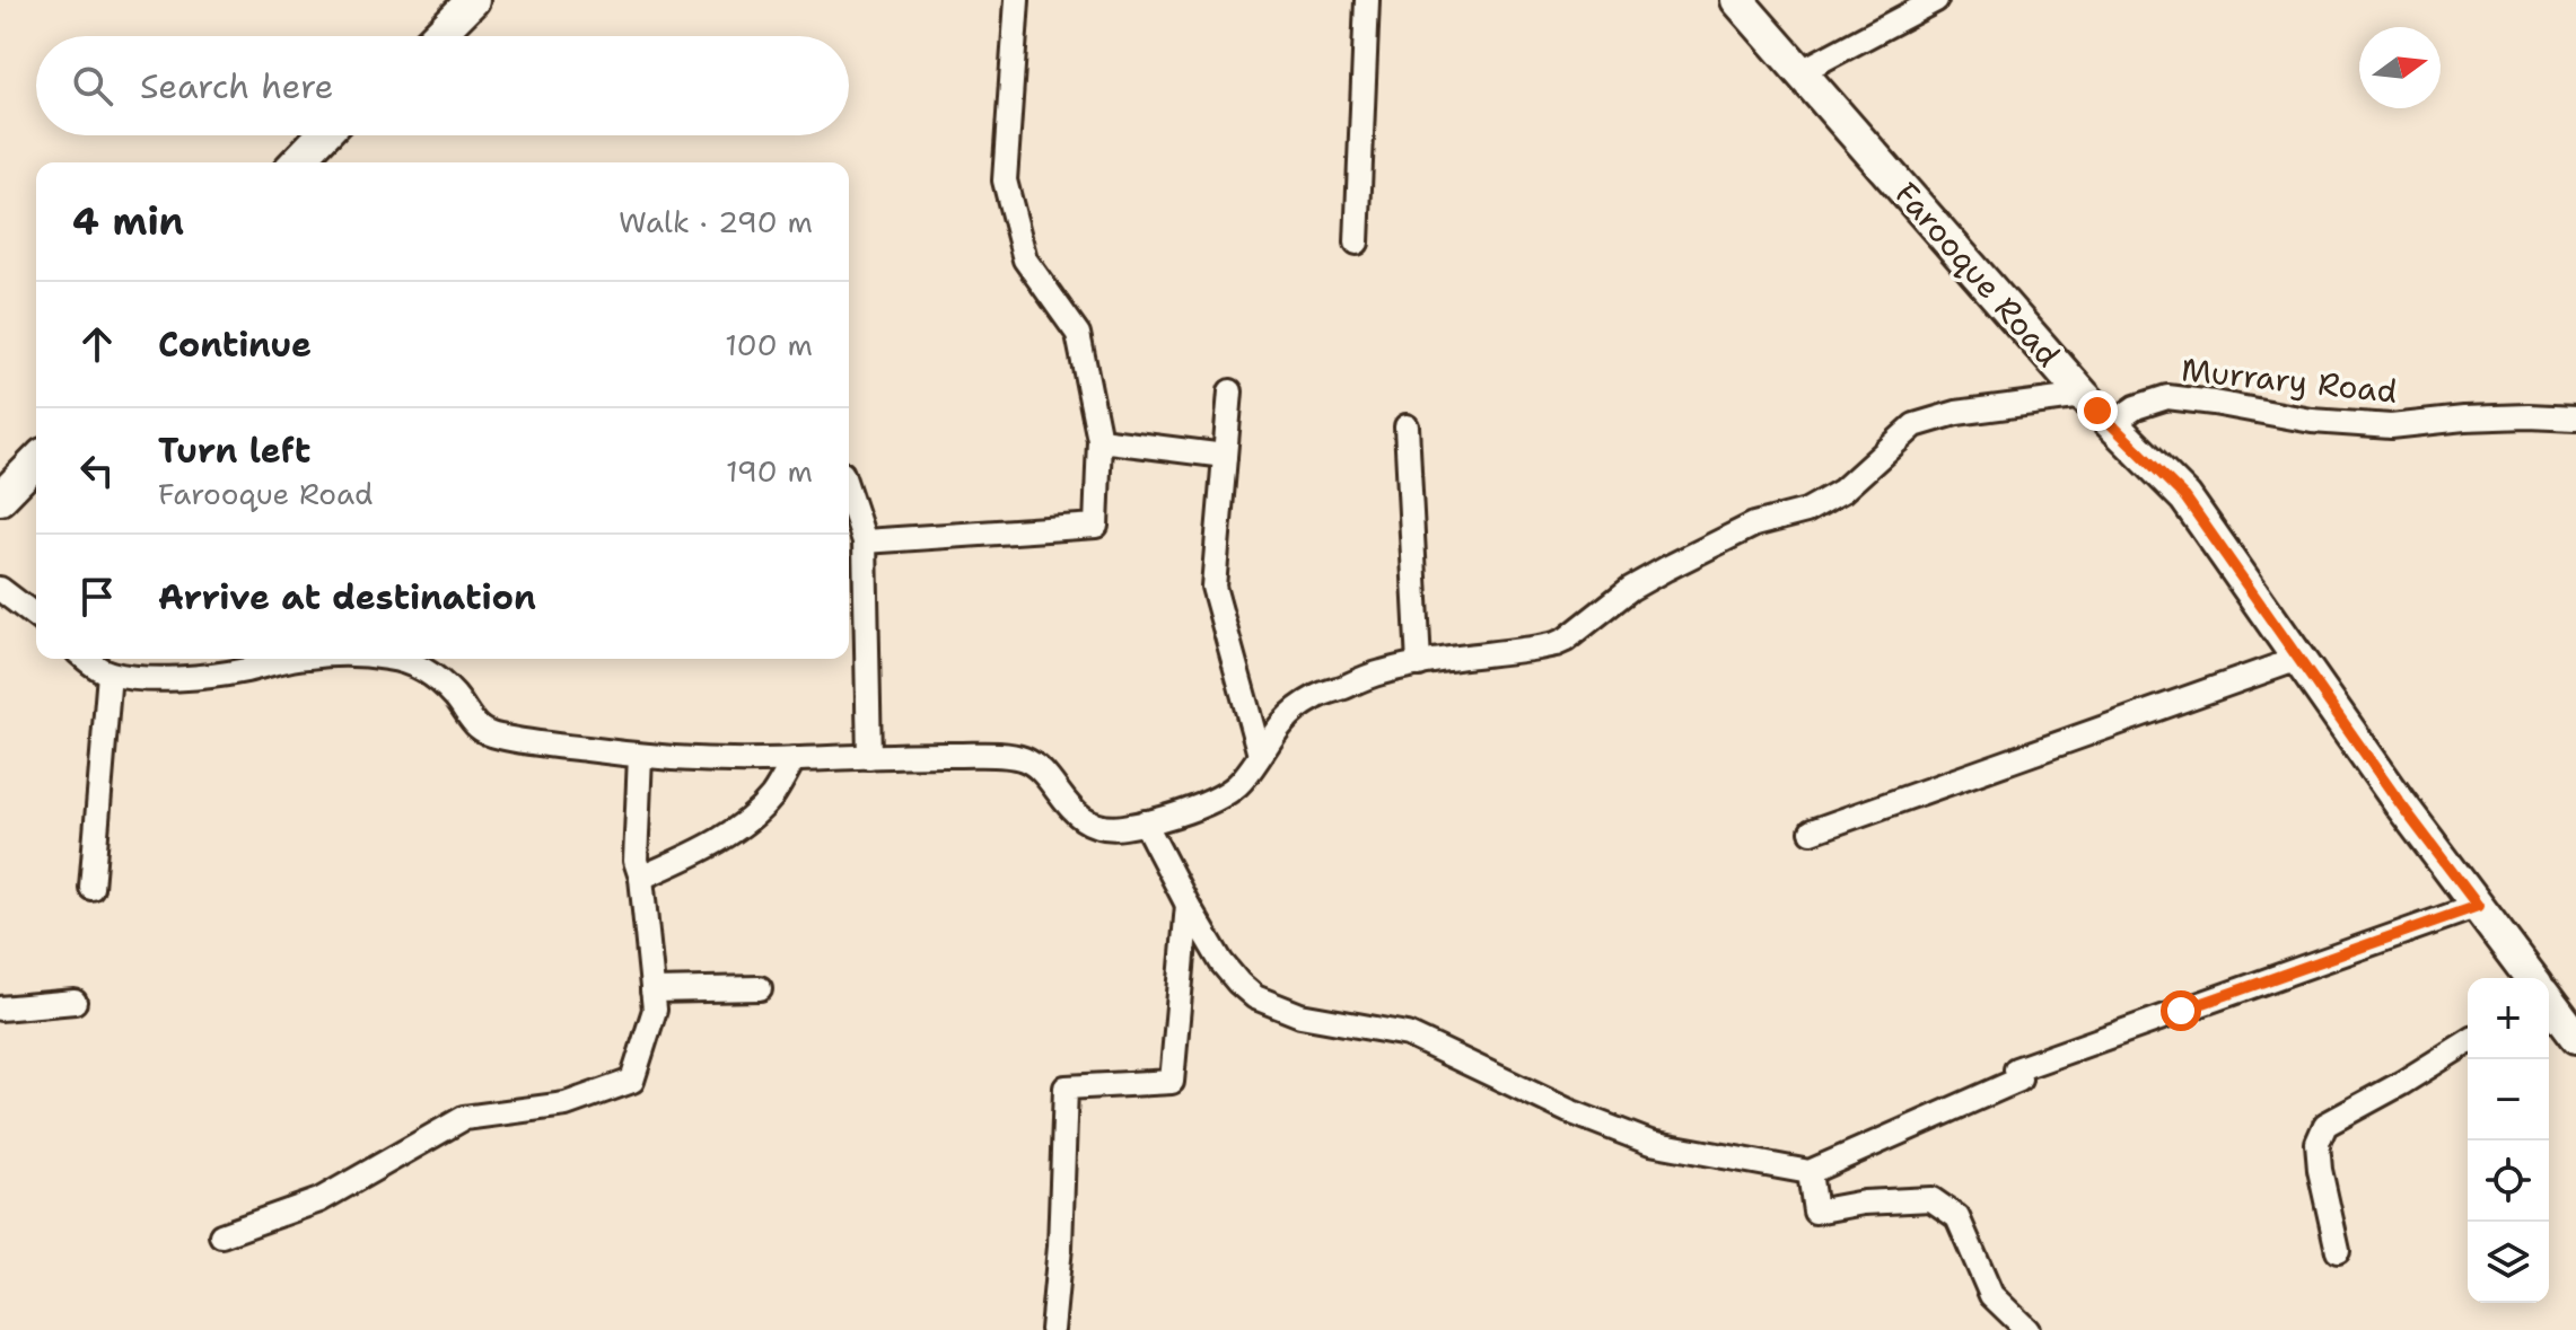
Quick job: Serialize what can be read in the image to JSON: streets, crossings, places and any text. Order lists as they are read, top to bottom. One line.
{"streets":{"main road":["Farooque Road"],"street":["Murrary Road"]},"crossings":[["Farooque Road","Murrary Road"]],"north":"right","page":{"search":"Search here","heading":["4 min","Walk · 290 m"],"list":[["Continue","100 m"],["Turn left","Farooque Road","190 m"],"Arrive at destination"],"map_buttons":["+","−"]}}
